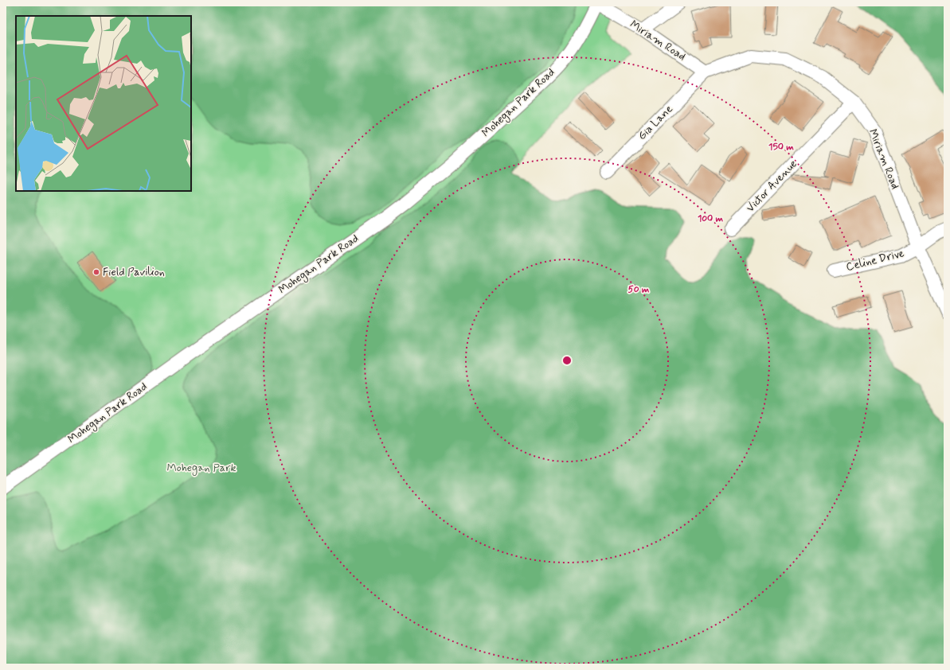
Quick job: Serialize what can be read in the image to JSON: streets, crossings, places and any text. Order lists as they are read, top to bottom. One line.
{"streets":{"street":["Miriam Road","Mohegan Park Road","Gia Lane","Victor Avenue","Celine Drive"]},"crossings":[["Miriam Road","Mohegan Park Road"],["Miriam Road","Gia Lane"],["Miriam Road","Victor Avenue"],["Miriam Road","Celine Drive"]],"parks":["Mohegan Park"],"places":["Field Pavilion"],"rings":["150 m","100 m","50 m"]}
